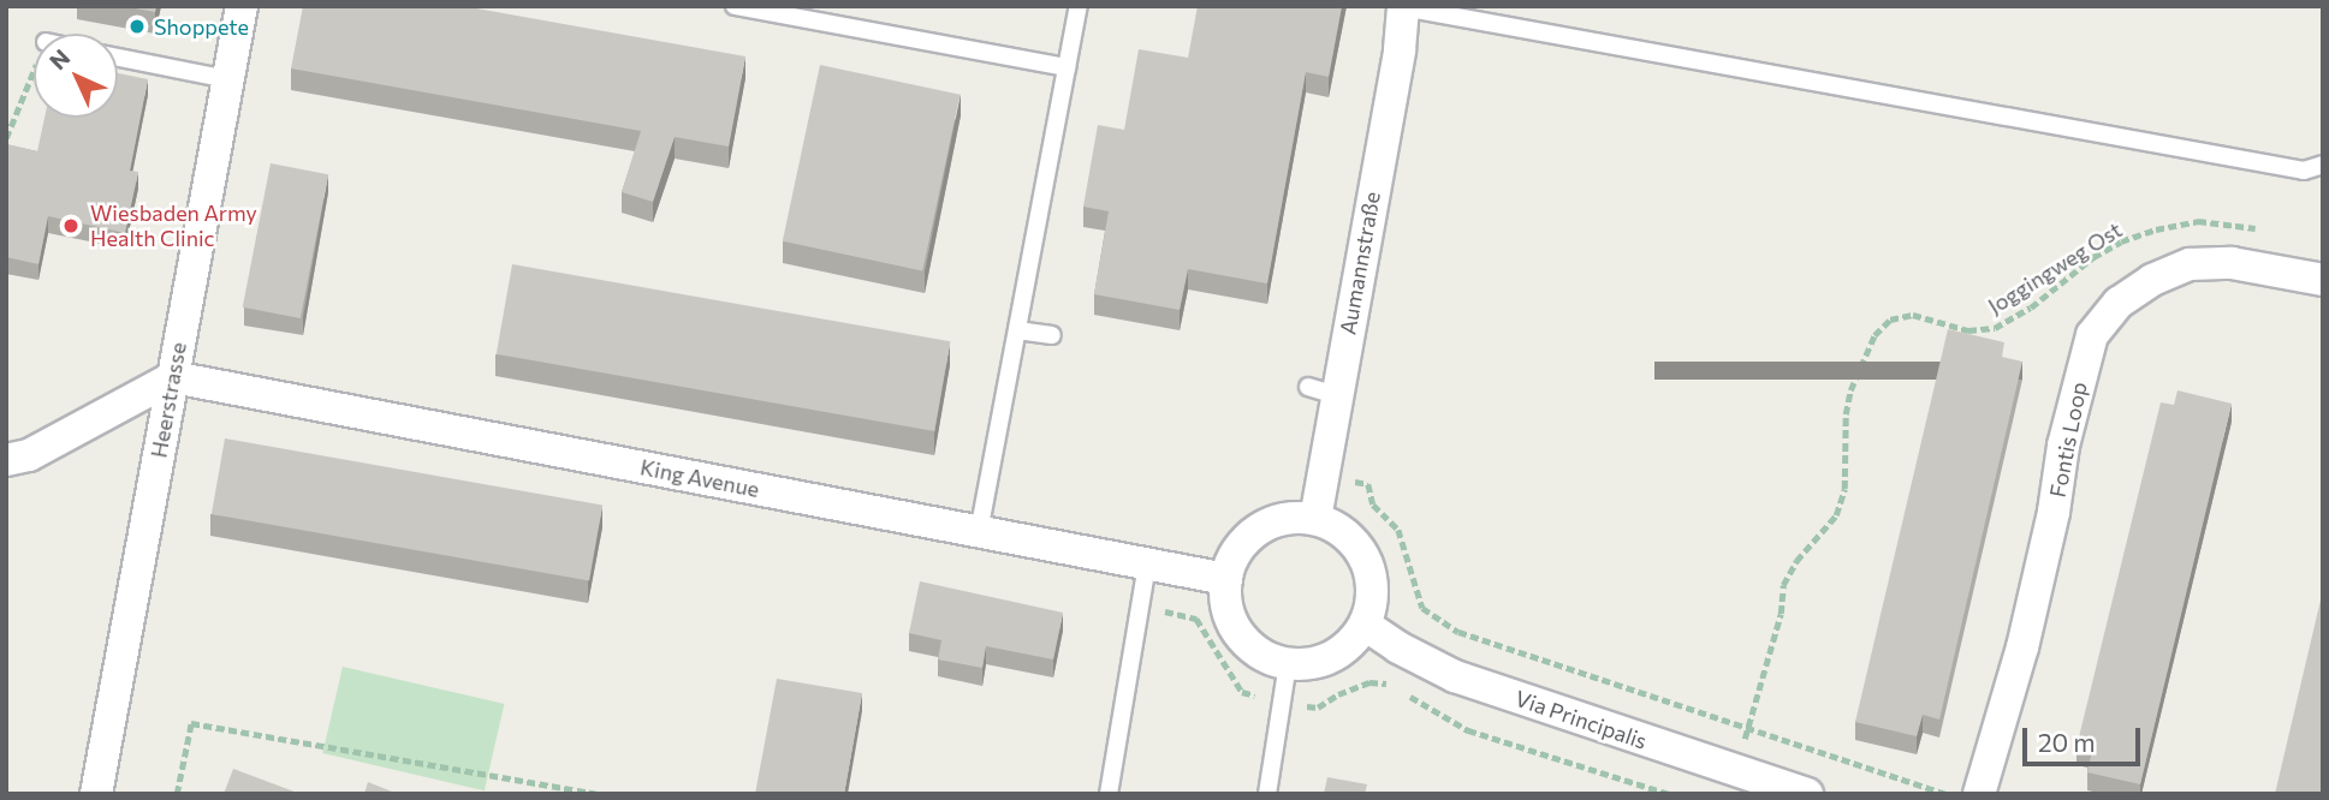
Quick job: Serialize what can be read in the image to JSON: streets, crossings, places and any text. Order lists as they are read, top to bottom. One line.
{"streets":{"street":["Aumannstraße","Heerstrasse","Fontis Loop","King Avenue","Via Principalis"],"path":["Joggingweg Ost"]},"crossings":[["Aumannstraße","King Avenue"],["Aumannstraße","Via Principalis"],["Joggingweg Ost","Via Principalis"],["Heerstrasse","King Avenue"],["King Avenue","Via Principalis"]],"places":["Shoppete","Wiesbaden Army Health Clinic"],"scale_bar":"20 m","north":"top left"}
